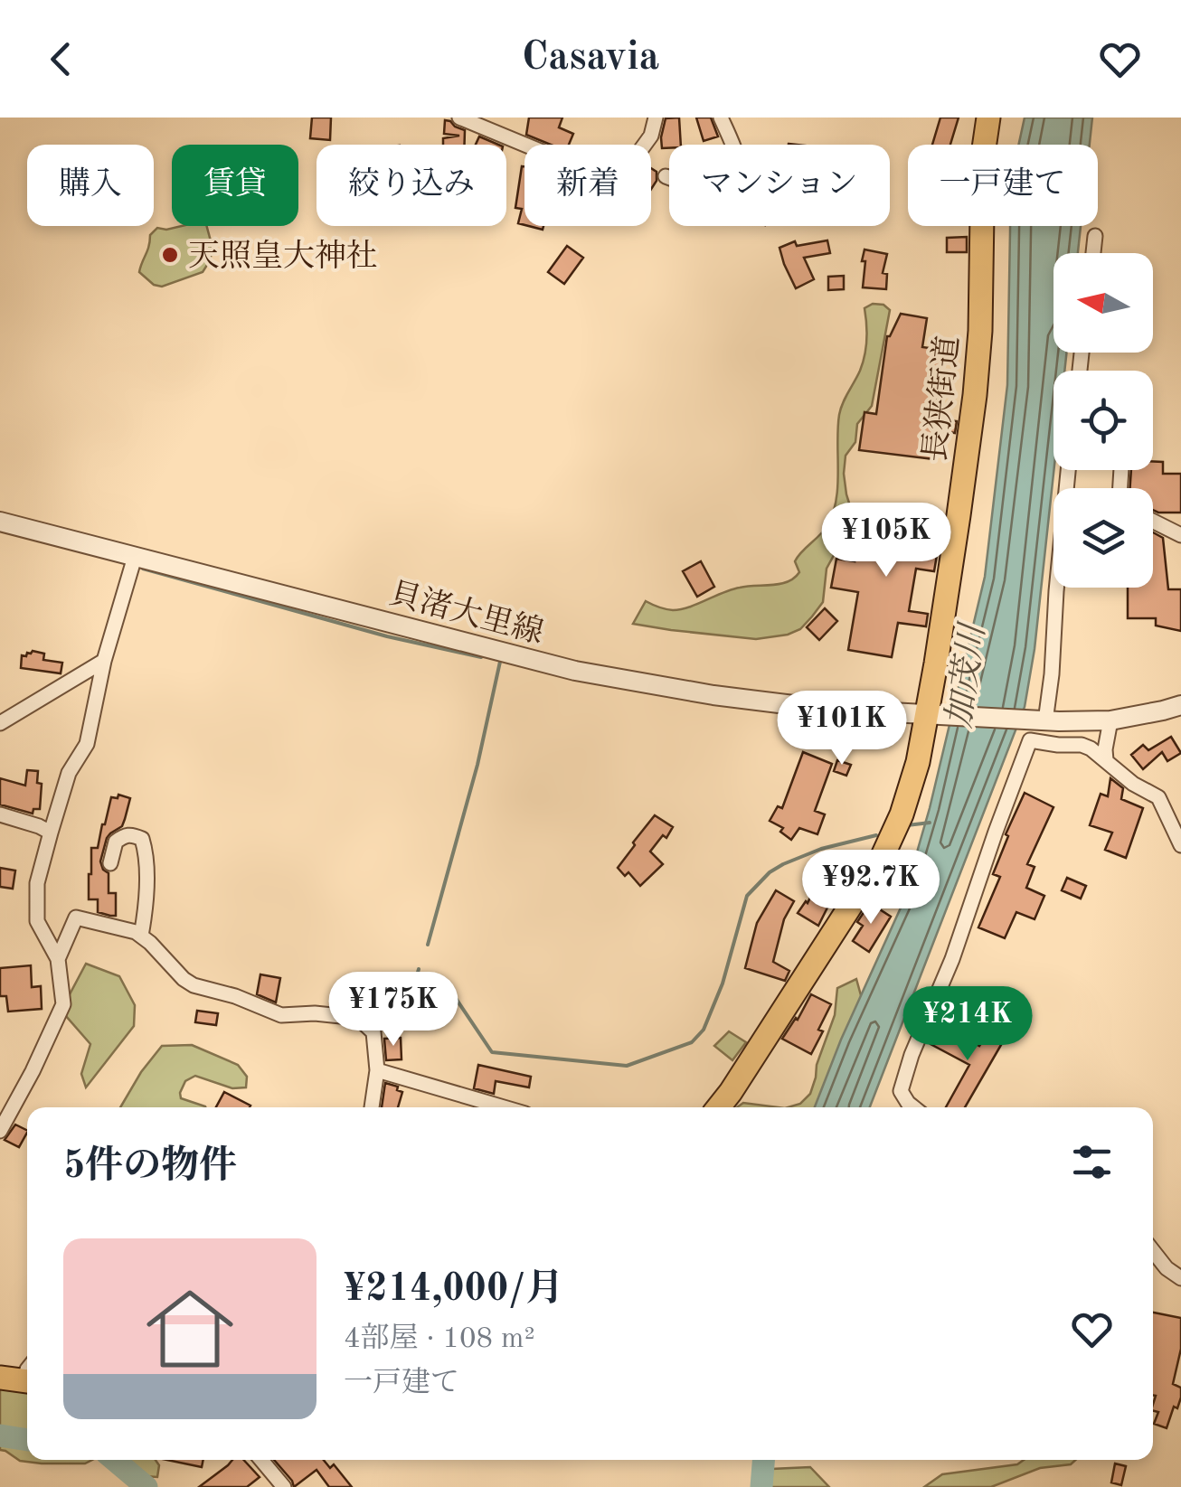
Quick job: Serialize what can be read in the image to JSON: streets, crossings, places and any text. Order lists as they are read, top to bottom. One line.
{"streets":{"main road":["長狭街道"],"street":["貝渚大里線"]},"crossings":[["長狭街道","貝渚大里線"]],"water":["加茂川"],"places":["天照皇大神社"],"north":"left","page":{"header":"Casavia","chip":["購入","賃貸","絞り込み","新着","マンション","一戸建て"],"price":["¥105K","¥101K","¥92.7K","¥175K","¥214K"],"heading":"5件の物件","list":[{"name":"¥214,000/月","note":"4部屋 · 108 m² · 一戸建て"}]}}
